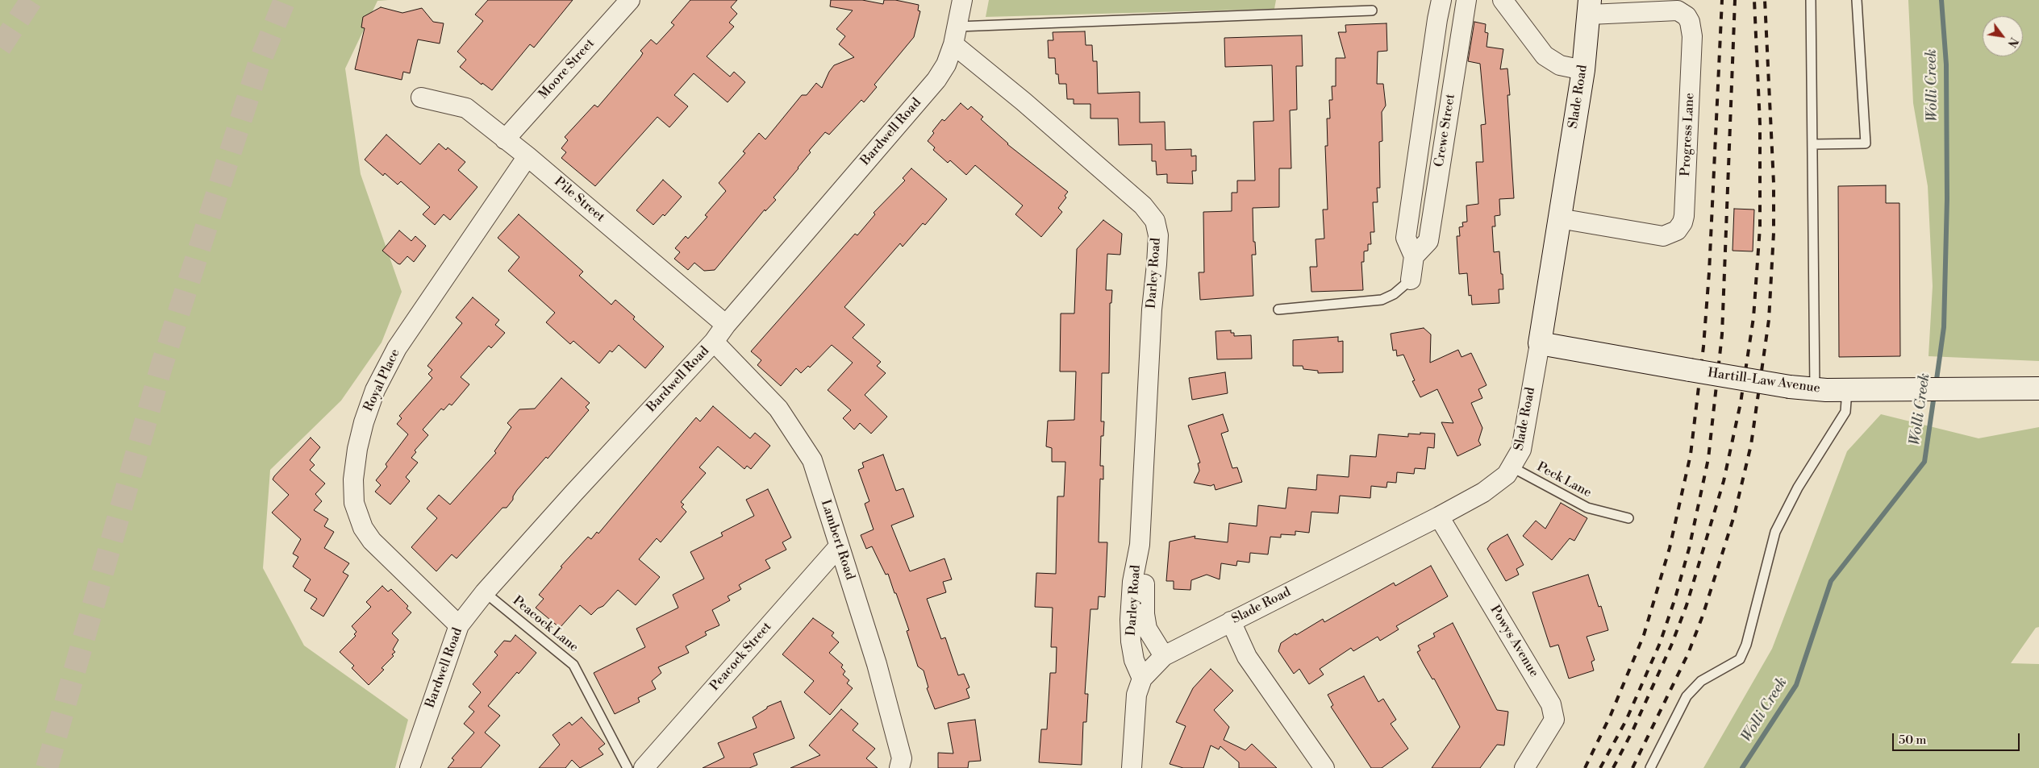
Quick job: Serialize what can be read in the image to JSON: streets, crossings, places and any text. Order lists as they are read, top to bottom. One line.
{"streets":{"main road":["Slade Road","Hartill-Law Avenue"],"street":["Moore Street","Crewe Street","Bardwell Road","Progress Lane","Pile Street","Darley Road","Royal Place","Lambert Road","Powys Avenue","Peacock Street"],"lane":["Peck Lane","Peacock Lane"]},"crossings":[["Moore Street","Pile Street"],["Slade Road","Progress Lane"],["Slade Road","Darley Road"],["Slade Road","Hartill-Law Avenue"],["Slade Road","Peck Lane"],["Slade Road","Powys Avenue"],["Bardwell Road","Pile Street"],["Bardwell Road","Darley Road"],["Bardwell Road","Royal Place"],["Bardwell Road","Lambert Road"],["Bardwell Road","Peacock Lane"],["Pile Street","Royal Place"],["Lambert Road","Peacock Street"]],"water":["Wolli Creek"],"scale_bar":"50 m","north":"bottom right"}
